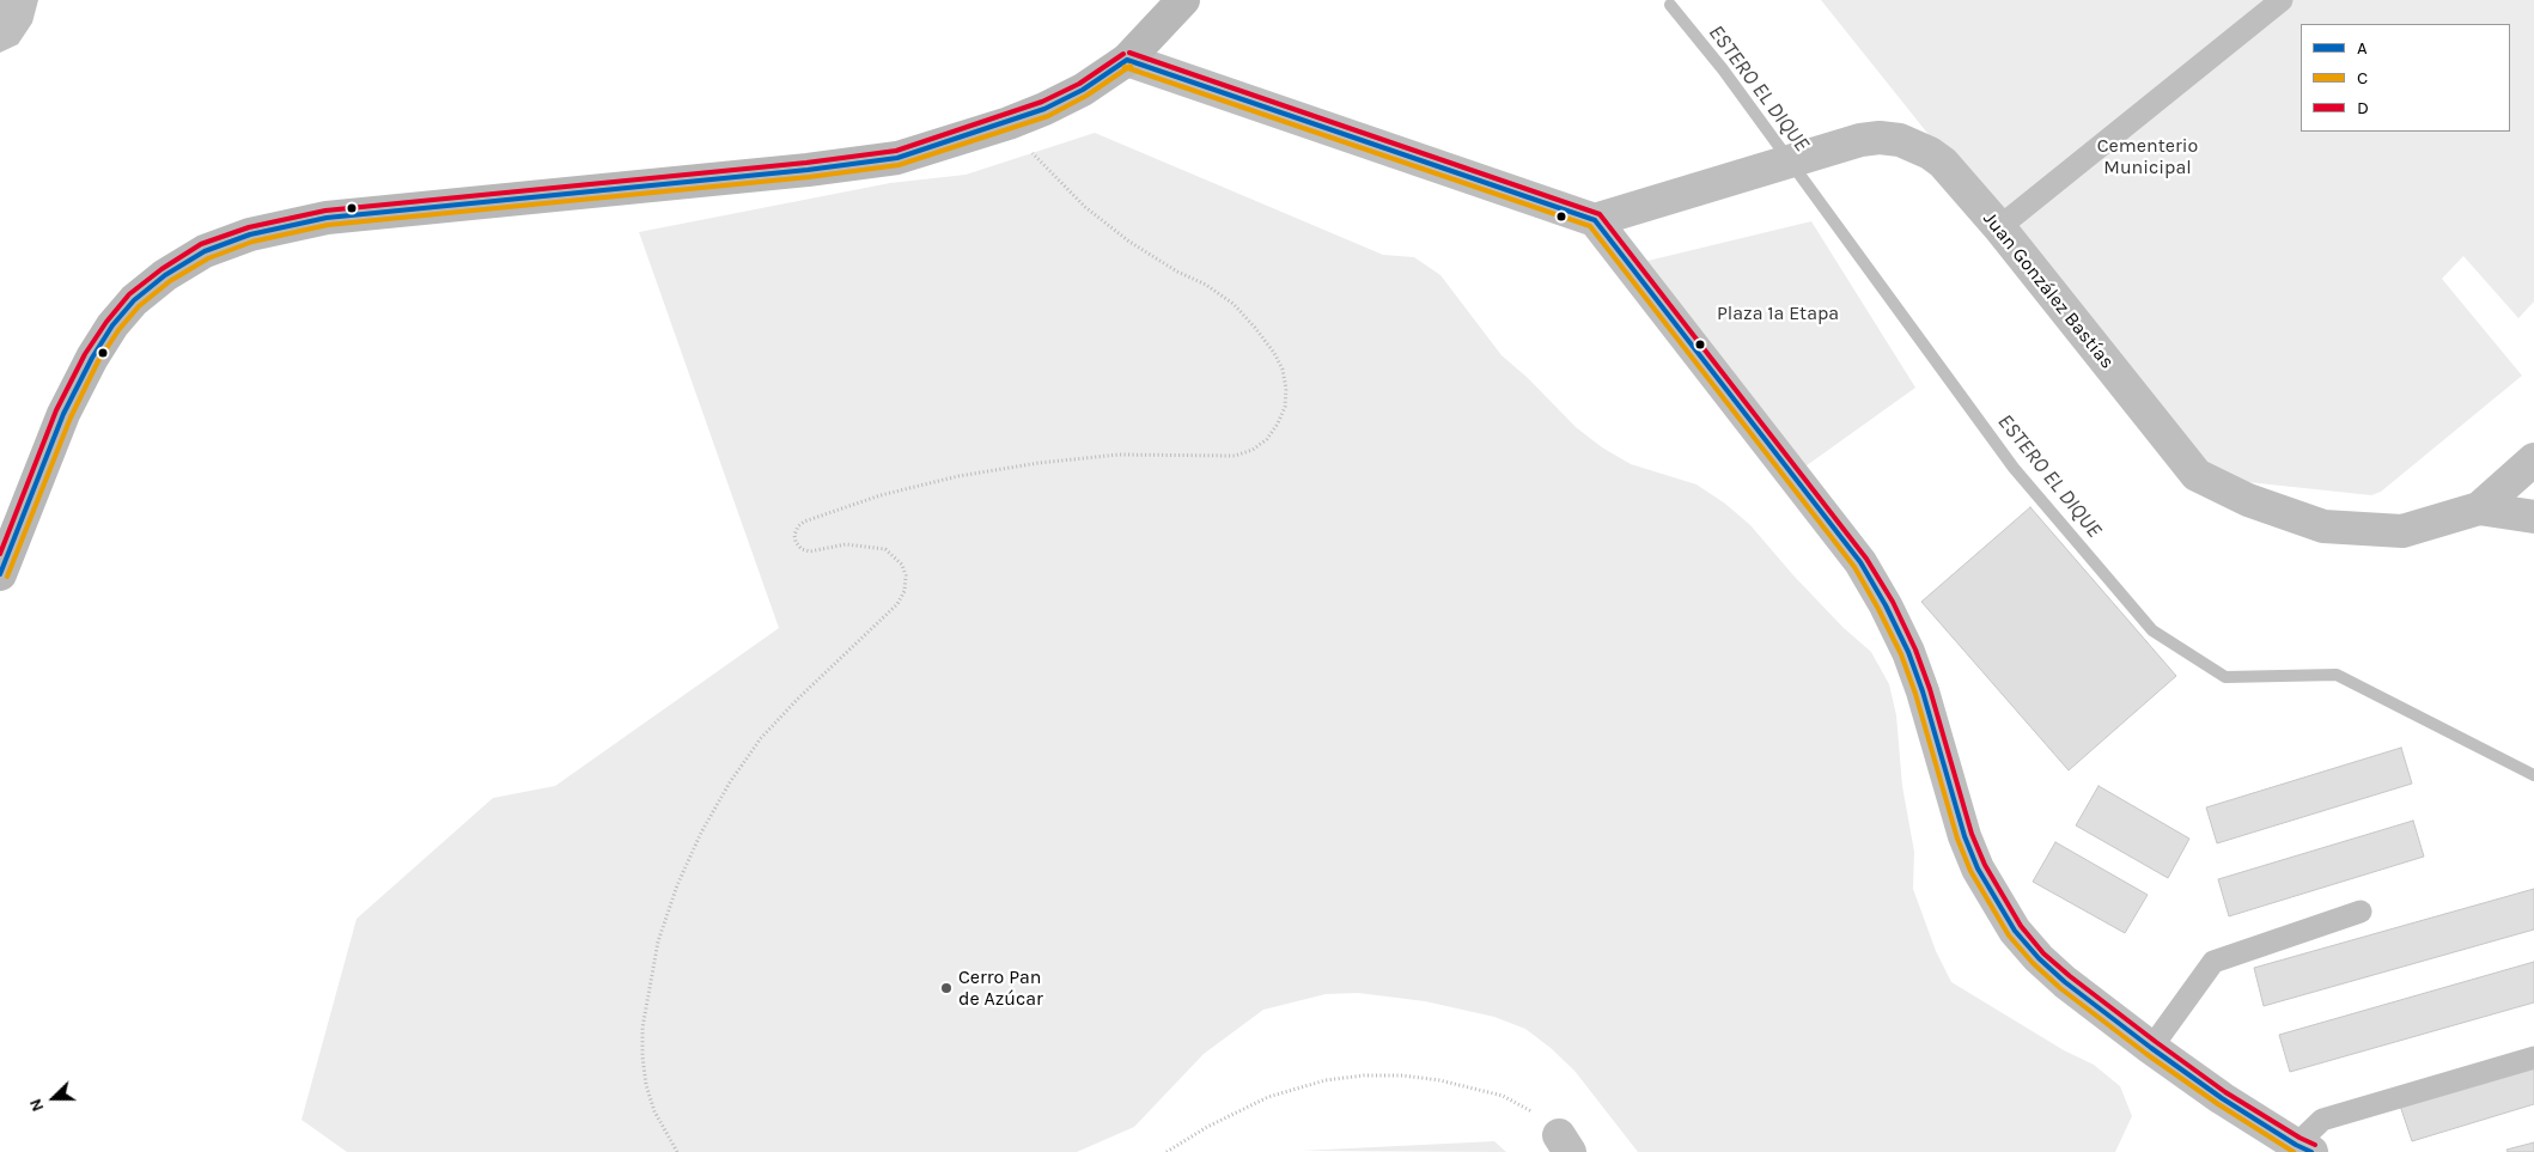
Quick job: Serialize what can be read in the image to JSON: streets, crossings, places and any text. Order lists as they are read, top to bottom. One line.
{"streets":{"street":["Juan González Bastías"]},"water":["ESTERO EL DIQUE"],"parks":["Cementerio Municipal","Plaza 1a Etapa"],"places":["Cerro Pan de Azúcar"],"lines":["transit line D","transit line A","transit line C"],"legend":["A","C","D"],"north":"left"}
